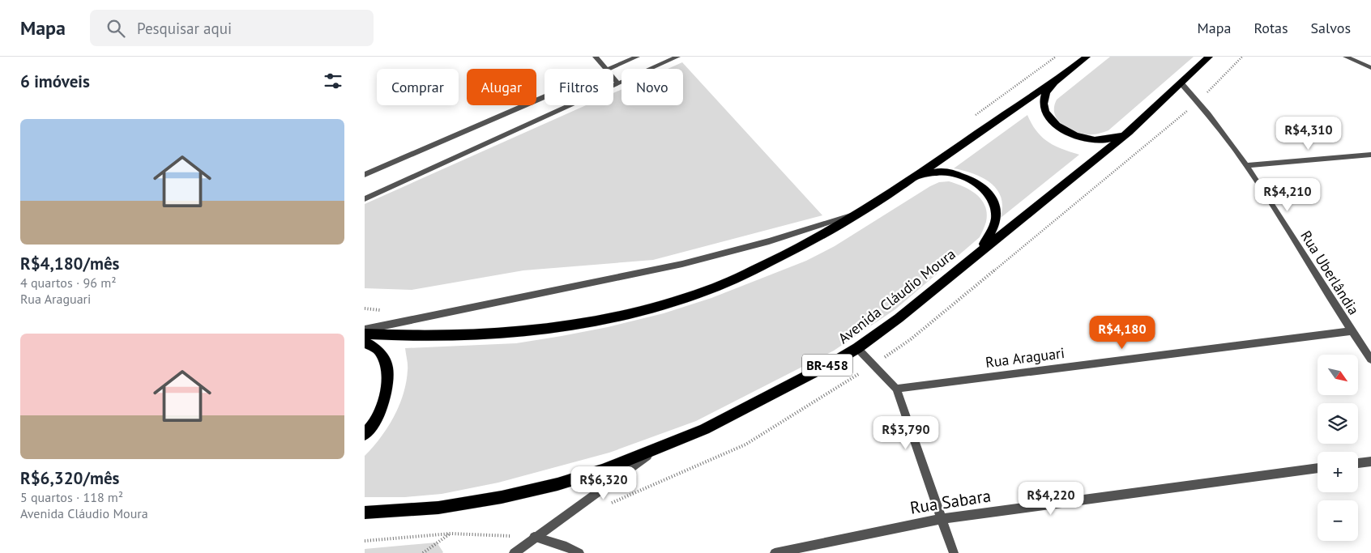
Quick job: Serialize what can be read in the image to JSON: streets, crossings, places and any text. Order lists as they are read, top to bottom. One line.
{"streets":{"highway":["Avenida Cláudio Moura","BR-458"],"street":["Rua Uberlândia","Rua Araguari","Rua Sabara"]},"crossings":[["Rua Uberlândia","Avenida Cláudio Moura"],["Rua Uberlândia","Rua Araguari"]],"north":"bottom right","page":{"header":"Mapa","search":"Pesquisar aqui","nav":["Mapa","Rotas","Salvos"],"heading":"6 imóveis","chip":["Comprar","Alugar","Filtros","Novo"],"list":[{"name":"R$4,180/mês","note":"4 quartos · 96 m² · Rua Araguari"},{"name":"R$6,320/mês","note":"5 quartos · 118 m² · Avenida Cláudio Moura"}],"price":["R$4,310","R$4,210","R$4,180","R$3,790","R$6,320","R$4,220"],"map_buttons":["+","−"]}}
